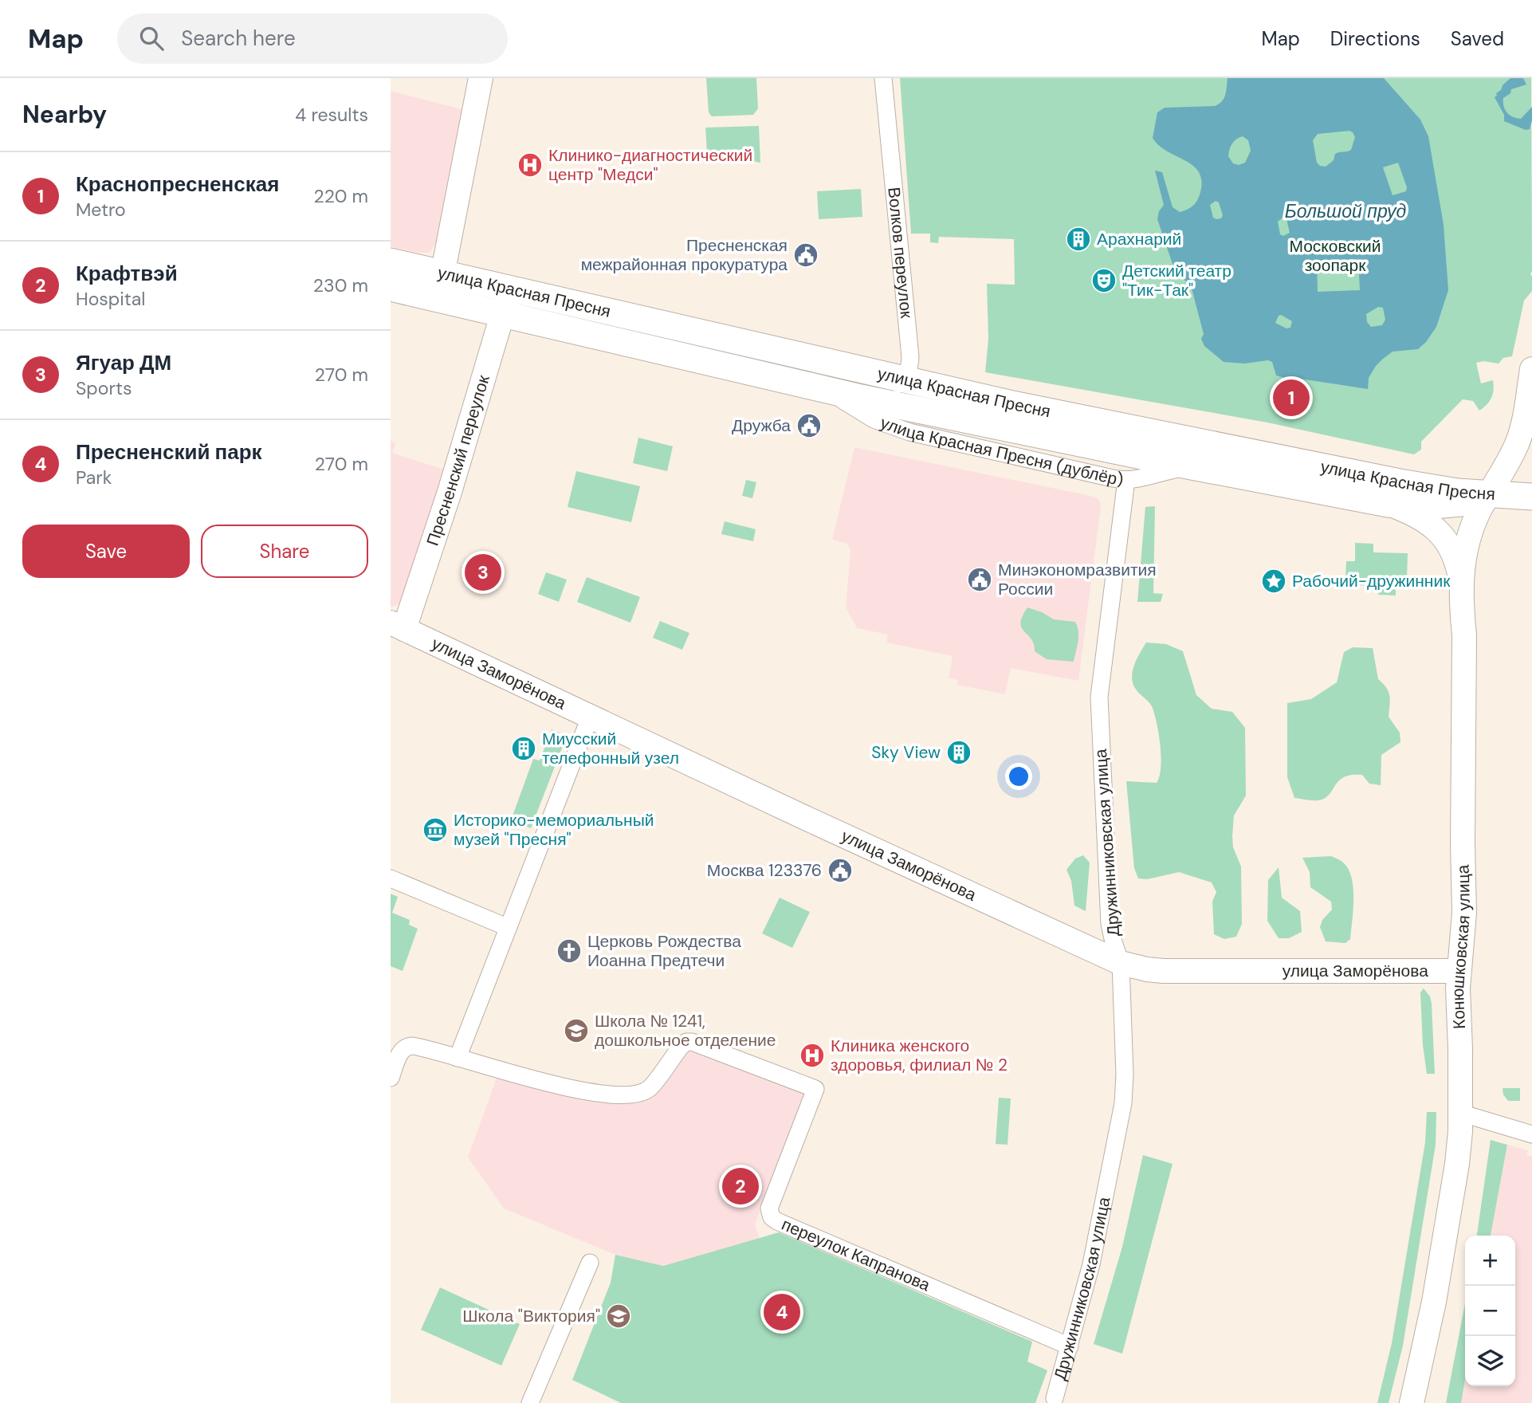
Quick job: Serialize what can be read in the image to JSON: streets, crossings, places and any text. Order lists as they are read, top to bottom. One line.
{"streets":{"main road":["улица Красная Пресня"],"street":["Волков переулок","улица Красная Пресня (дублёр)","Пресненский переулок","улица Заморёнова","Дружинниковская улица","Конюшковская улица","переулок Капранова"]},"crossings":[["Волков переулок","улица Красная Пресня"],["улица Красная Пресня","улица Красная Пресня (дублёр)"],["улица Красная Пресня","Пресненский переулок"],["улица Красная Пресня","Конюшковская улица"],["улица Красная Пресня (дублёр)","Дружинниковская улица"],["Пресненский переулок","улица Заморёнова"],["улица Заморёнова","Дружинниковская улица"],["улица Заморёнова","Конюшковская улица"],["Дружинниковская улица","переулок Капранова"]],"water":["Большой пруд"],"parks":["Московский зоопарк"],"places":{"hospital":["Клинико-диагностический центр \"Медси\"","Клиника женского здоровья, филиал № 2"],"building":["Арахнарий","Миусский телефонный узел","Sky View"],"public building":["Пресненская межрайонная прокуратура","Дружба","Минэкономразвития России","Москва 123376"],"theatre":["Детский театр \"Тик-Так\""],"place":["Рабочий-дружинник"],"museum":["Историко-мемориальный музей \"Пресня\""],"church":["Церковь Рождества Иоанна Предтечи"],"school or university":["Школа № 1241, дошкольное отделение","Школа \"Виктория\""]},"page":{"header":"Map","search":"Search here","nav":["Map","Directions","Saved"],"heading":["Nearby","4 results"],"list":[{"mark":"1","name":"Краснопресненская","note":"Metro","value":"220 m"},{"mark":"2","name":"Крафтвэй","note":"Hospital","value":"230 m"},{"mark":"3","name":"Ягуар ДМ","note":"Sports","value":"270 m"},{"mark":"4","name":"Пресненский парк","note":"Park","value":"270 m"}],"pins":["1","3","2","4"],"buttons":["Save","Share"],"map_buttons":["+","−"]}}
